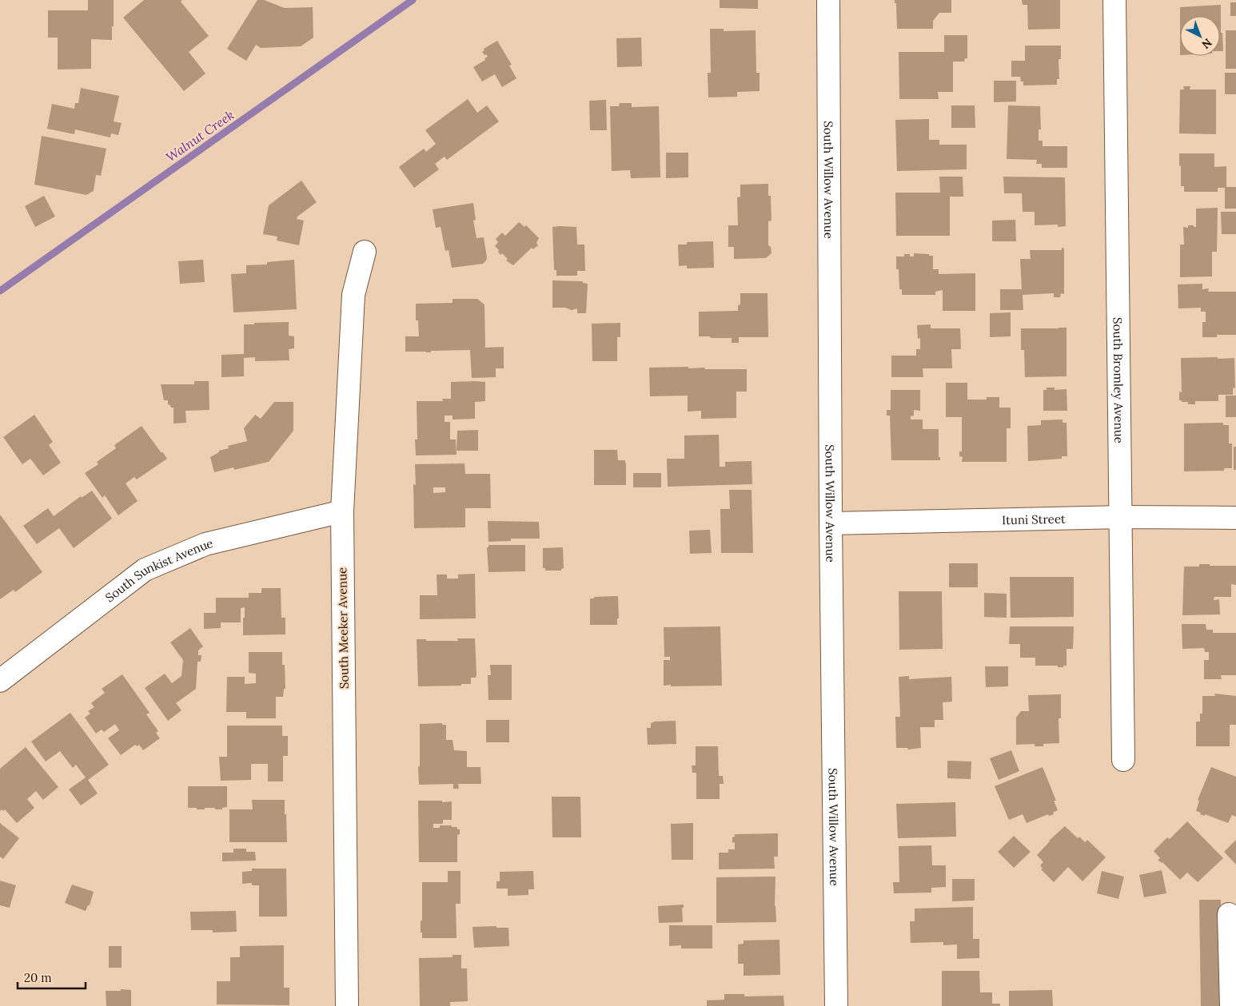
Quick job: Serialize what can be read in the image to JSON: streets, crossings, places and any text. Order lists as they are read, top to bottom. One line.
{"streets":{"street":["South Willow Avenue","South Bromley Avenue","Ituni Street","South Sunkist Avenue","South Meeker Avenue"]},"crossings":[["South Willow Avenue","Ituni Street"],["South Bromley Avenue","Ituni Street"],["South Sunkist Avenue","South Meeker Avenue"]],"water":["Walnut Creek"],"scale_bar":"20 m","north":"bottom right"}
